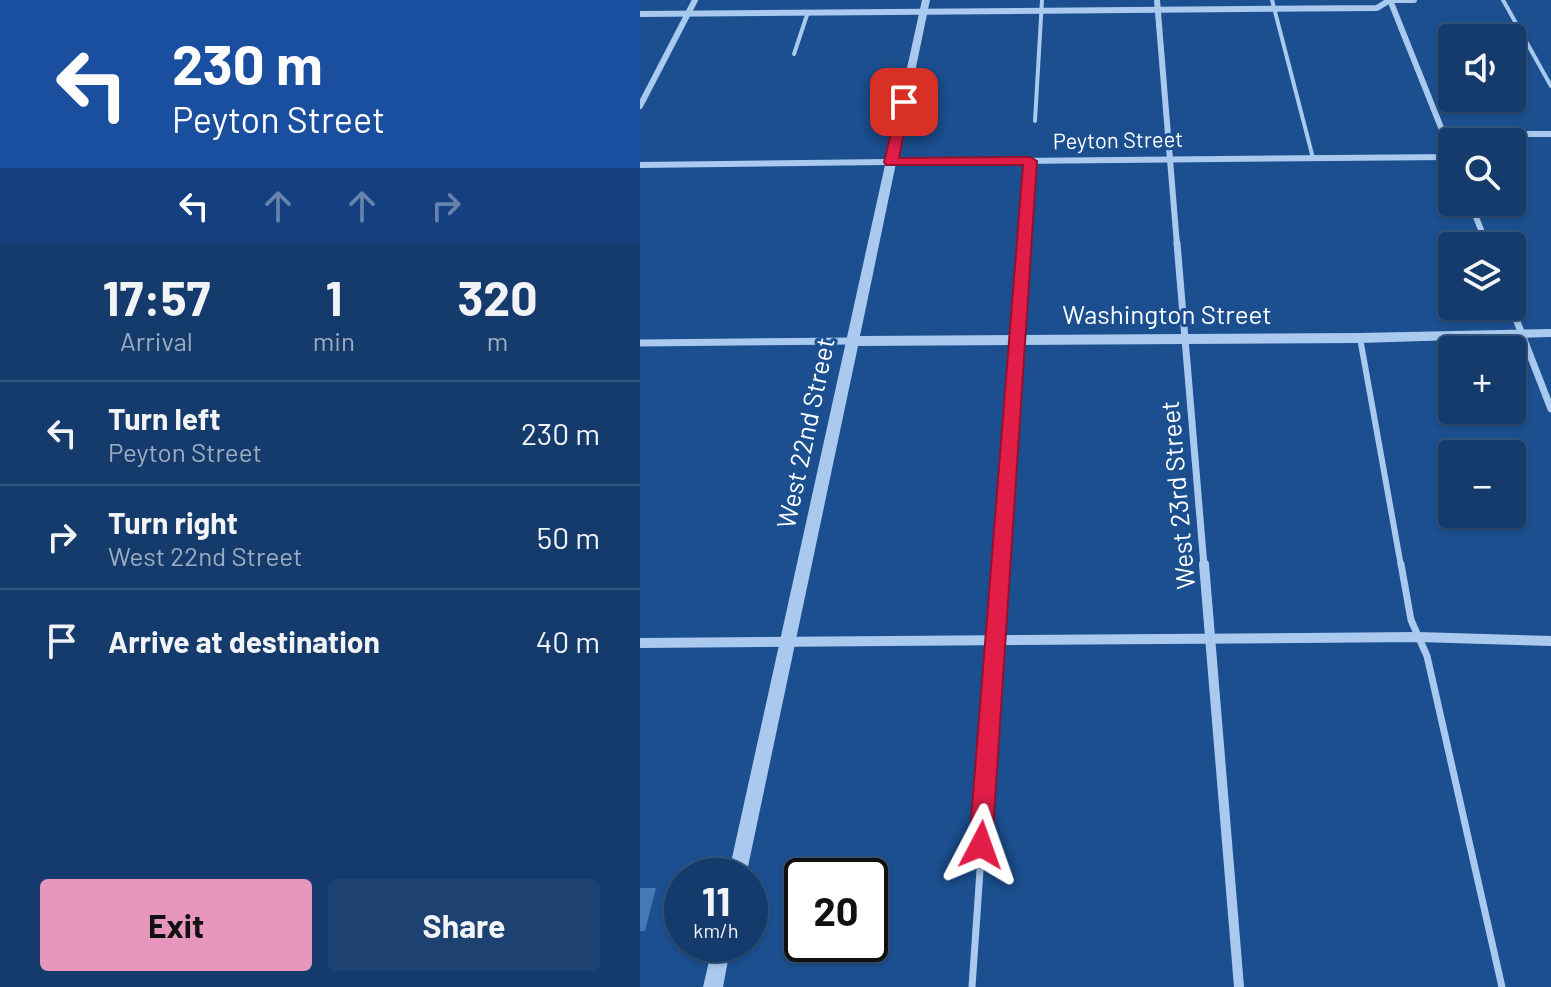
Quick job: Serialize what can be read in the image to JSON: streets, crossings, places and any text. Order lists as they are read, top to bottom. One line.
{"streets":{"street":["Peyton Street","Washington Street","West 22nd Street","West 23rd Street"]},"crossings":[["Peyton Street","West 22nd Street"],["Peyton Street","West 23rd Street"],["Washington Street","West 22nd Street"],["Washington Street","West 23rd Street"]],"page":{"turn":["230 m","Peyton Street"],"map_buttons":["+","−"],"eta":["17:57","Arrival","1","min","320","m"],"list":[{"name":"Turn left","note":"Peyton Street","value":"230 m"},{"name":"Turn right","note":"West 22nd Street","value":"50 m"},{"name":"Arrive at destination","value":"40 m"}],"speed":"11 km/h","limit":"20","buttons":["Exit","Share"]}}
